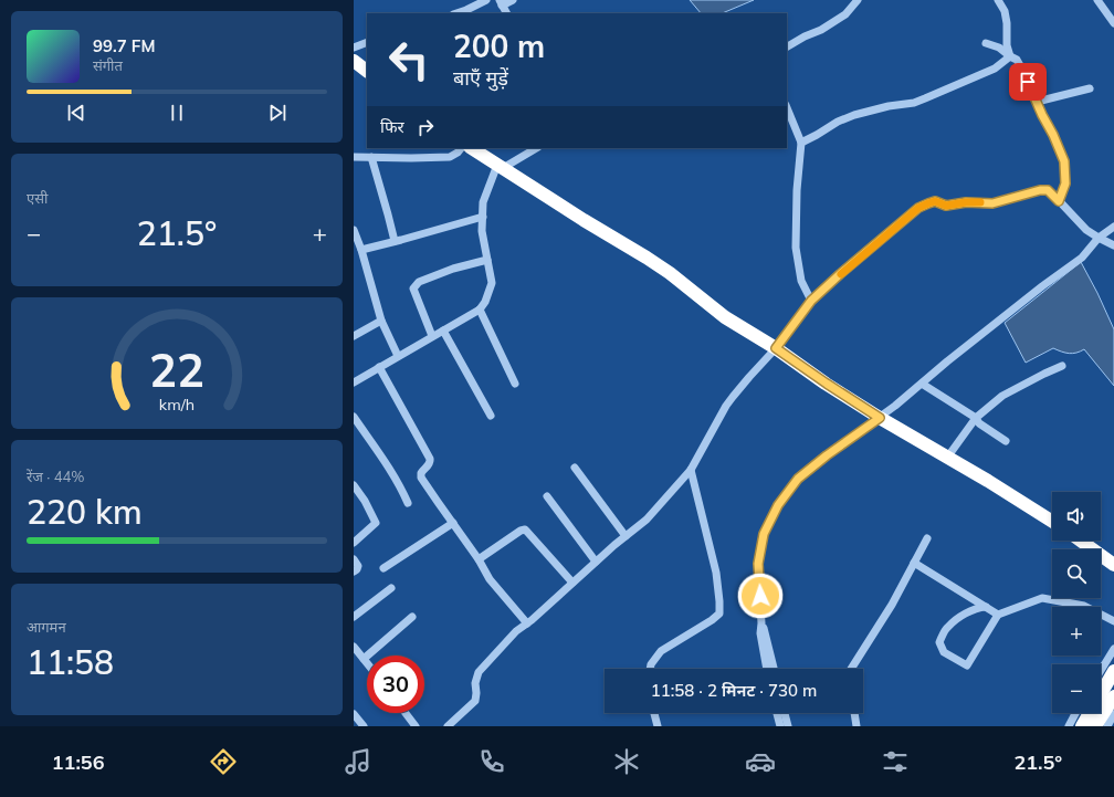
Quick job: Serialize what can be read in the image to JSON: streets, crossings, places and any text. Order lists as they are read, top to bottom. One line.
{"page":{"turn":["200 m","बाएँ मुड़ें"],"song":["99.7 FM","संगीत"],"then":"फिर","tile":["एसी",["रेंज · 44%","220 km"],["आगमन","11:58"]],"heat":["−","21.5°","+"],"map_buttons":["+","−"],"limit":"30","trip":"11:58 · 2 मिनट · 730 m","tabs":["11:56","21.5°"],"gauge":["22","km/h"]}}
